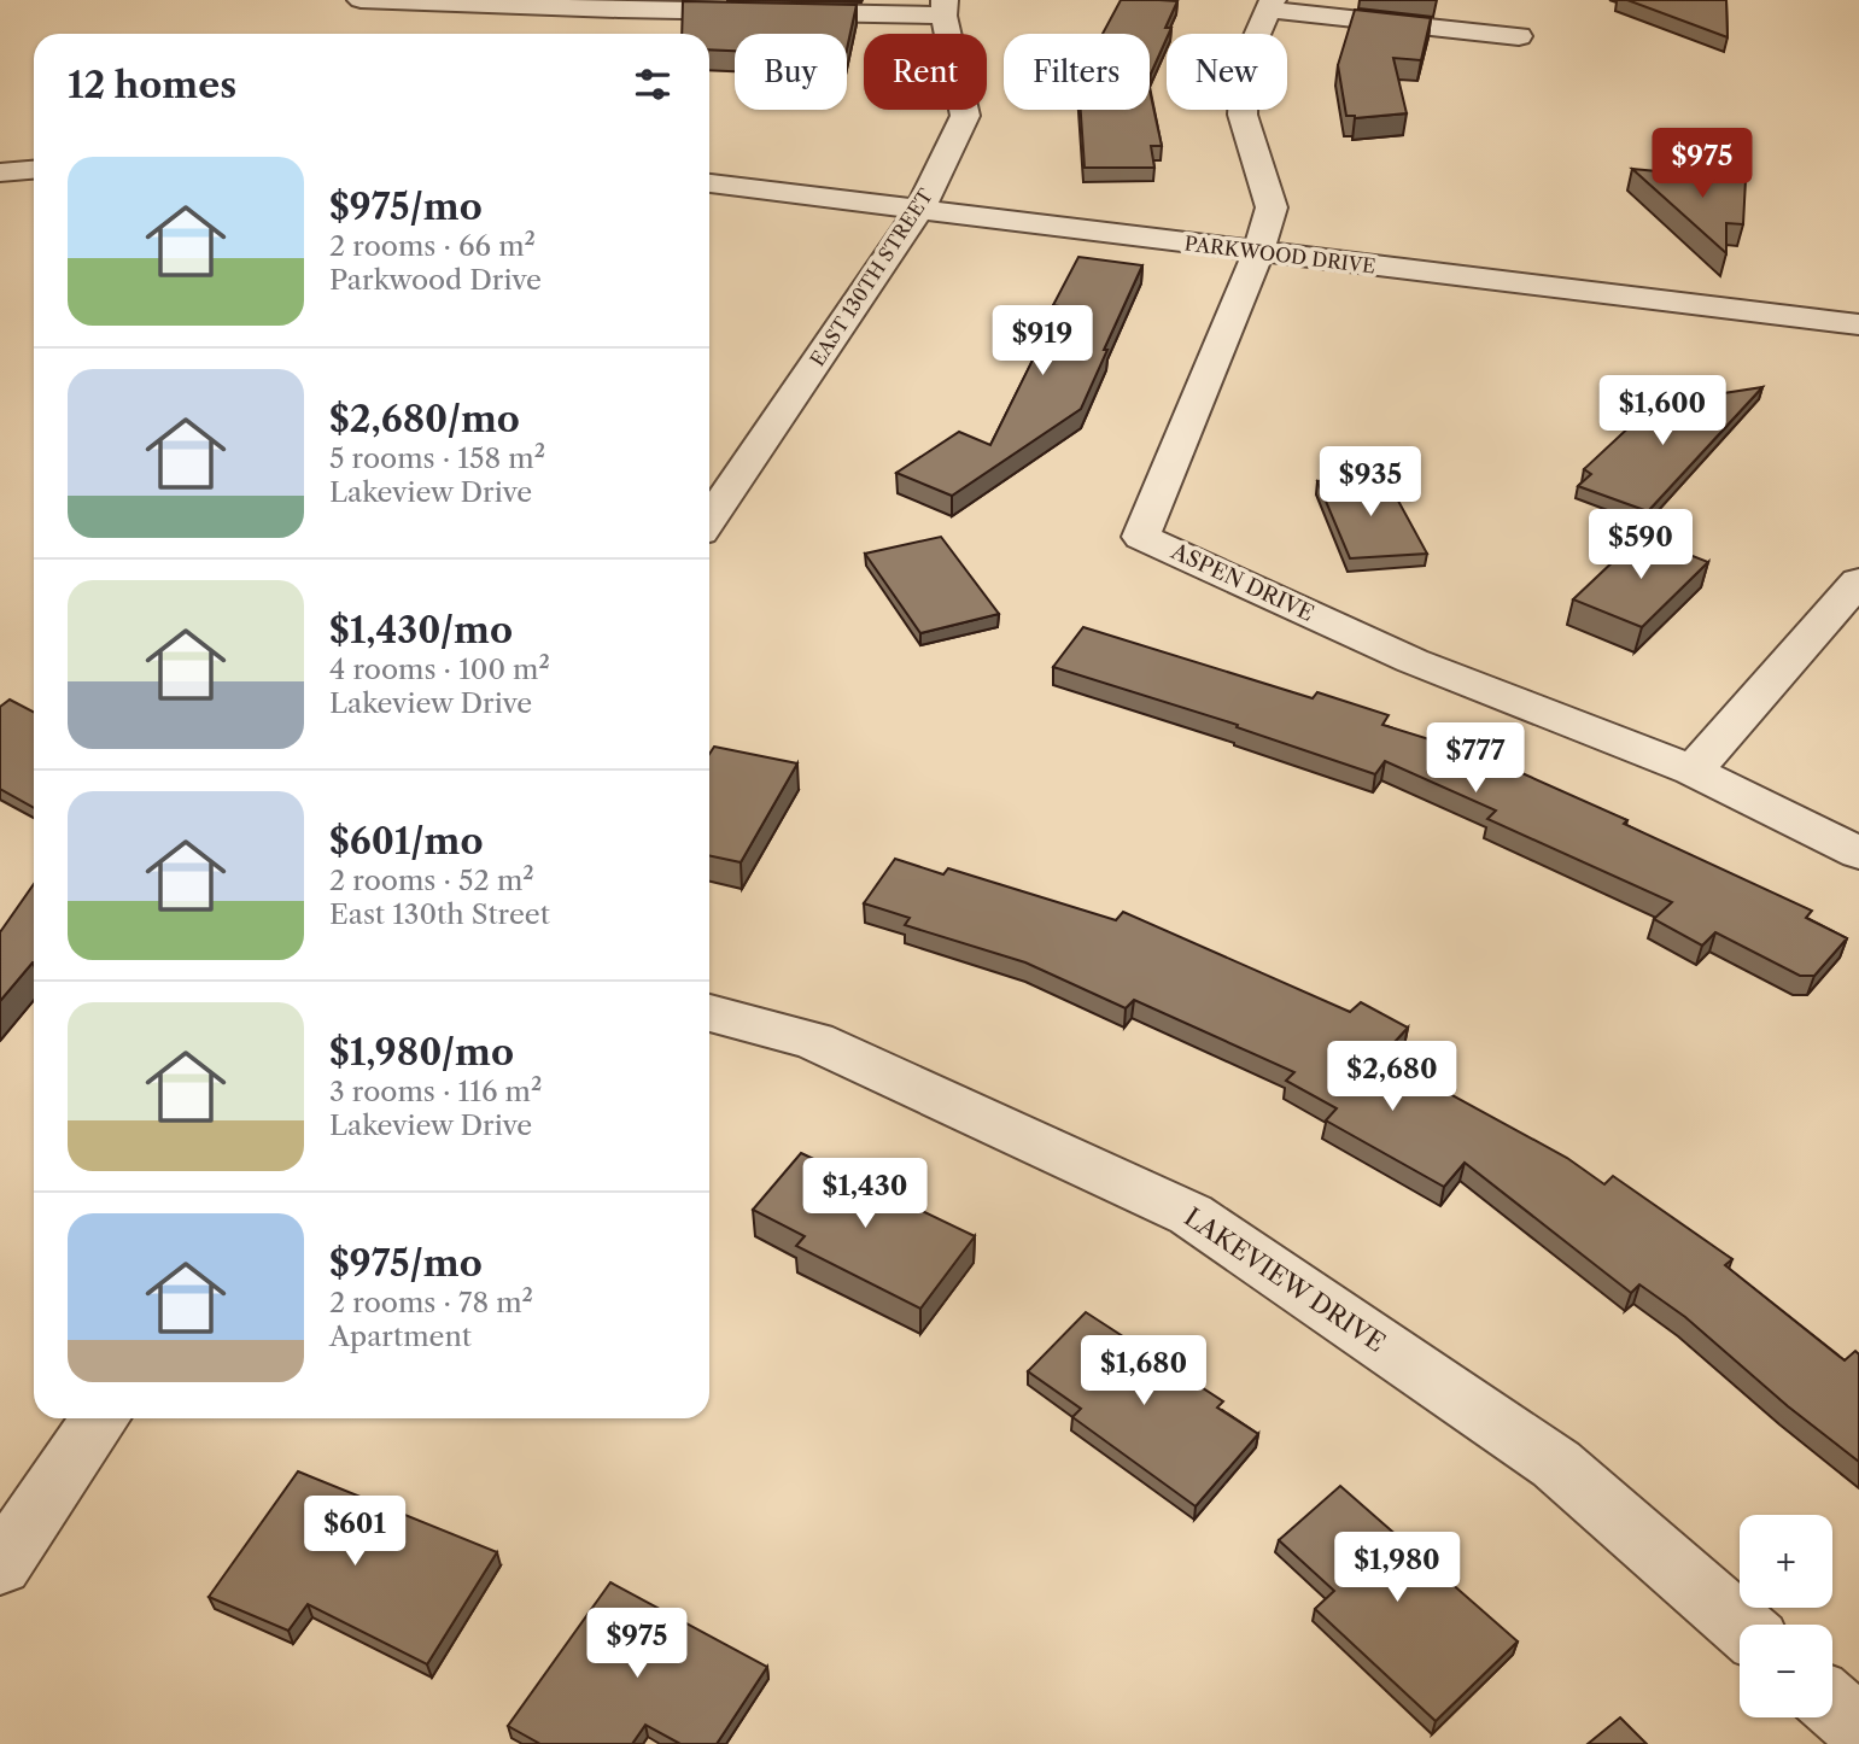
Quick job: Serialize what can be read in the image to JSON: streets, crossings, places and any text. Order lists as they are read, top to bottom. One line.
{"streets":{"street":["PARKWOOD DRIVE","EAST 130TH STREET","ASPEN DRIVE","LAKEVIEW DRIVE"]},"crossings":[["PARKWOOD DRIVE","EAST 130TH STREET"],["PARKWOOD DRIVE","ASPEN DRIVE"]],"page":{"chip":["Buy","Rent","Filters","New"],"heading":"12 homes","price":["$975","$919","$1,600","$935","$590","$777","$2,680","$1,430","$1,680","$601","$1,980","$975"],"list":[{"name":"$975/mo","note":"2 rooms · 66 m² · Parkwood Drive"},{"name":"$2,680/mo","note":"5 rooms · 158 m² · Lakeview Drive"},{"name":"$1,430/mo","note":"4 rooms · 100 m² · Lakeview Drive"},{"name":"$601/mo","note":"2 rooms · 52 m² · East 130th Street"},{"name":"$1,980/mo","note":"3 rooms · 116 m² · Lakeview Drive"},{"name":"$975/mo","note":"2 rooms · 78 m² · Apartment"}],"map_buttons":["+","−"]}}
